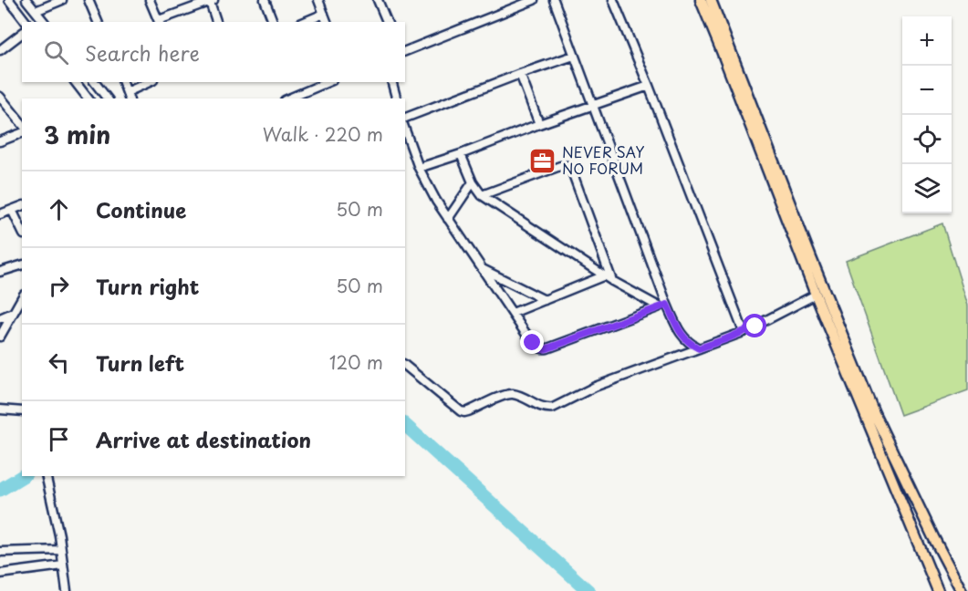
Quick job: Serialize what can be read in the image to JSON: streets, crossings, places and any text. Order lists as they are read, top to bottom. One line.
{"places":{"office":["NEVER SAY NO FORUM"]},"page":{"map_buttons":["+","−"],"search":"Search here","heading":["3 min","Walk · 220 m"],"list":[["Continue","50 m"],["Turn right","50 m"],["Turn left","120 m"],"Arrive at destination"]}}
